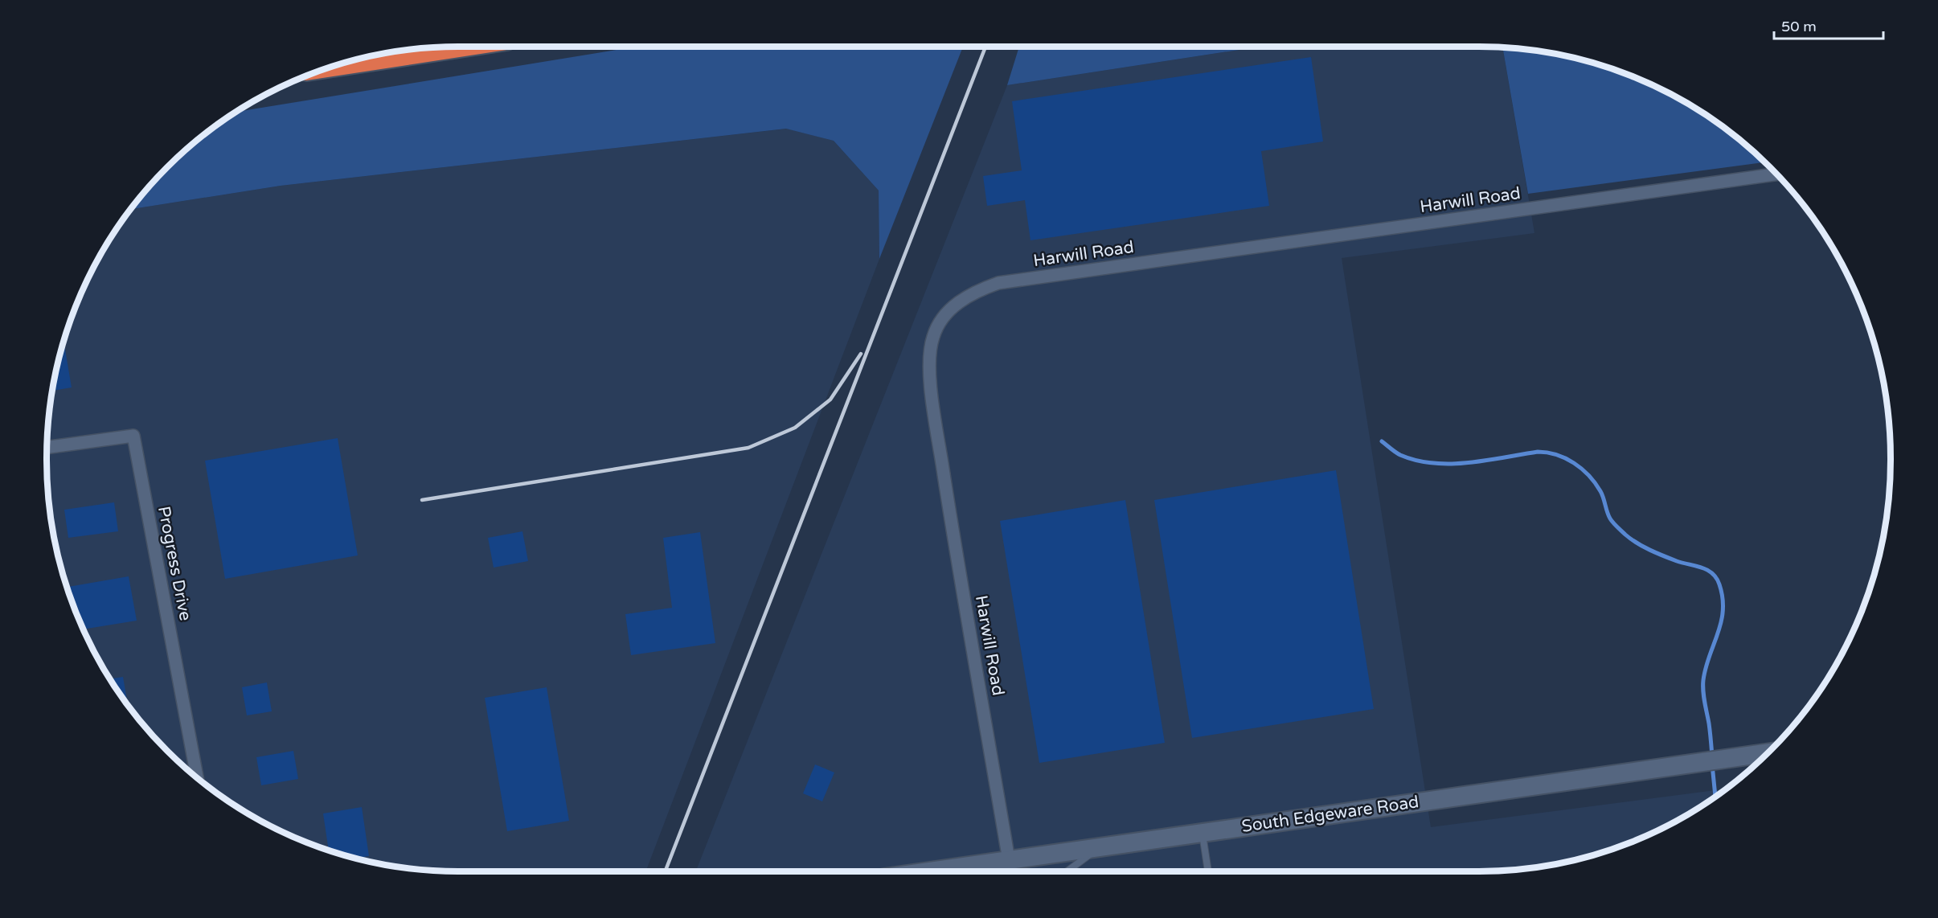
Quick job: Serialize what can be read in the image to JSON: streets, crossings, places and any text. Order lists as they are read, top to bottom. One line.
{"streets":{"main road":["South Edgeware Road"],"street":["Harwill Road","Progress Drive"]},"crossings":[["Harwill Road","South Edgeware Road"]],"scale_bar":"50 m"}
